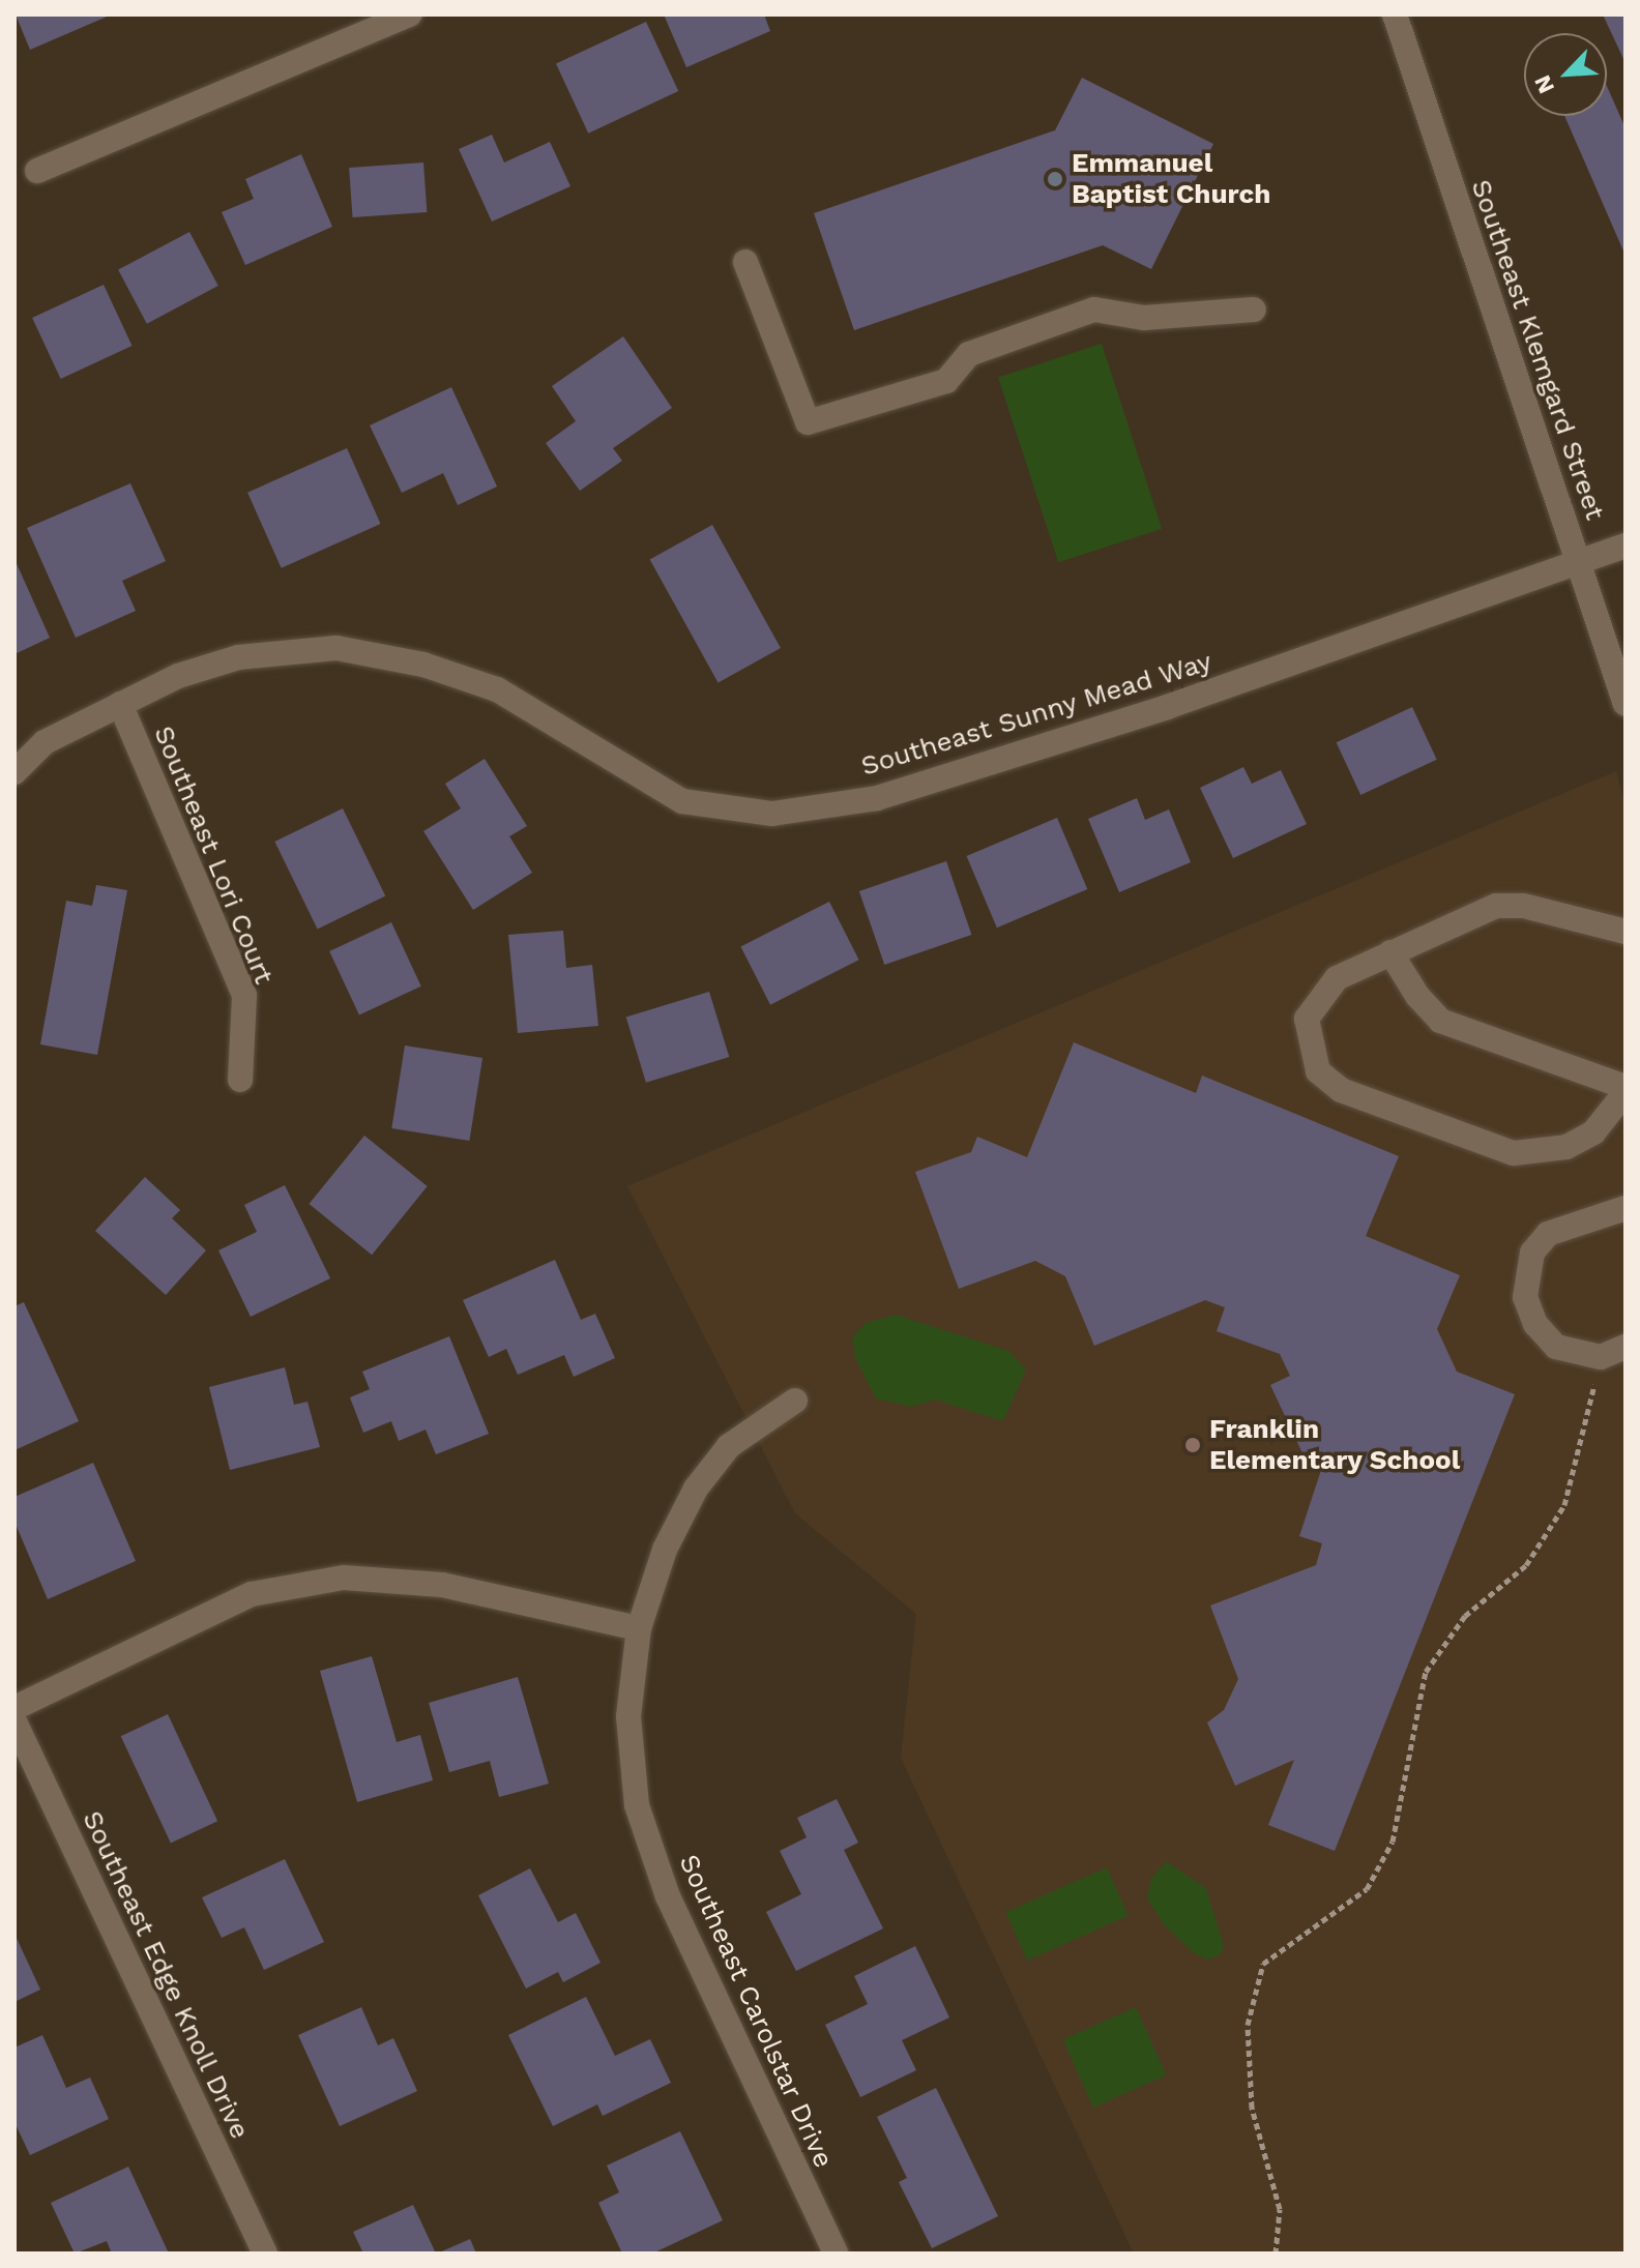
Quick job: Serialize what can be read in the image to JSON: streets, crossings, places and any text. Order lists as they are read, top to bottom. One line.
{"streets":{"street":["Southeast Klemgard Street","Southeast Sunny Mead Way","Southeast Lori Court","Southeast Edge Knoll Drive","Southeast Carolstar Drive"]},"crossings":[["Southeast Klemgard Street","Southeast Sunny Mead Way"],["Southeast Sunny Mead Way","Southeast Lori Court"]],"places":["Emmanuel Baptist Church","Franklin Elementary School"],"north":"bottom left"}
